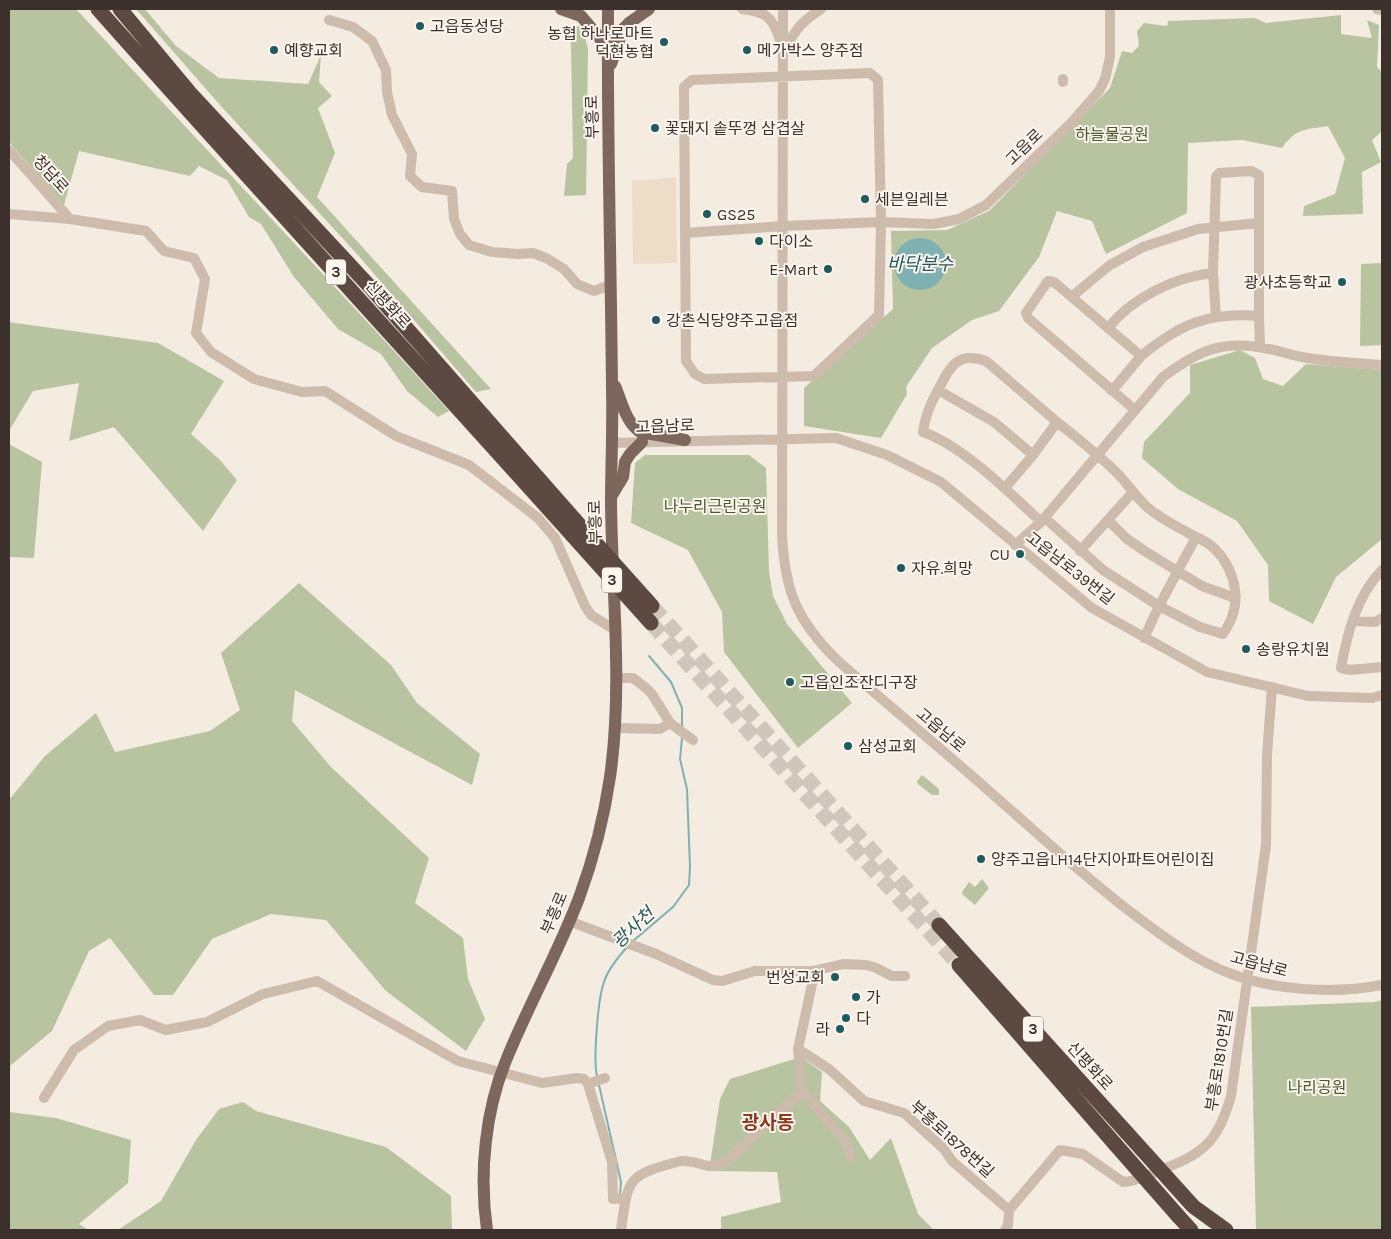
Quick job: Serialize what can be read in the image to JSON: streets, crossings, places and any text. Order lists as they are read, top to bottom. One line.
{"streets":{"highway":["3","신평화로"],"main road":["부흥로"],"street":["고읍로","청담로","고읍남로","고읍남로39번길","부흥로1810번길","부흥로1878번길"]},"crossings":[["부흥로","고읍남로"],["고읍남로","고읍남로39번길"],["고읍남로","부흥로1810번길"],["부흥로1810번길","부흥로1878번길"]],"districts":["광사동"],"water":["바닥분수","광사천"],"parks":["하늘물공원","나누리근린공원","나리공원"],"places":["고읍동성당","농협 하나로마트 덕현농협","예향교회","메가박스 양주점","꽃돼지 솥뚜껑 삼겹살","세븐일레븐","GS25","다이소","E-Mart","광사초등학교","강촌식당양주고읍점","CU","자유.희망","송랑유치원","고읍인조잔디구장","삼성교회","양주고읍LH14단지아파트어린이집","번성교회","가","다","라"]}
